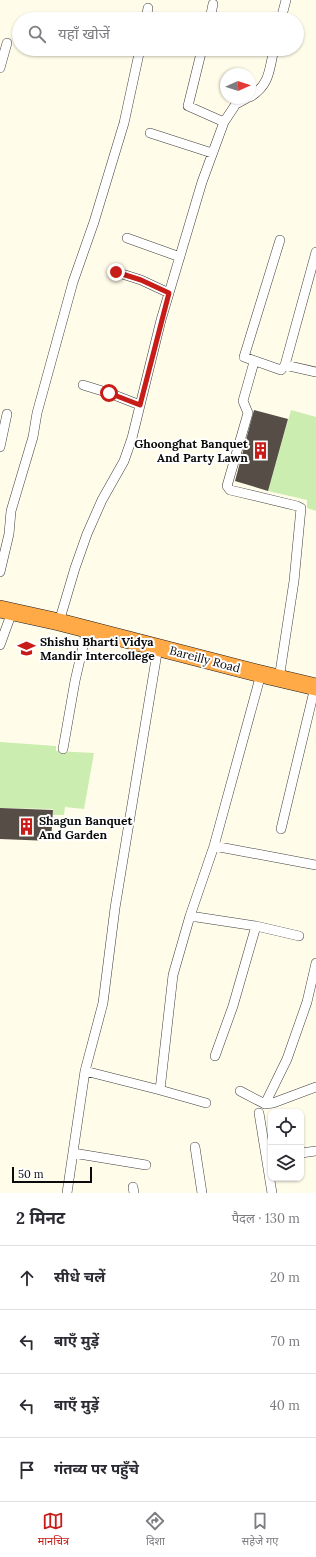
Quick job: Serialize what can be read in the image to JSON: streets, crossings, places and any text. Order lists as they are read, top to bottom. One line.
{"streets":{"highway":["Bareilly Road"]},"places":{"building":["Ghoonghat Banquet And Party Lawn","Shagun Banquet And Garden"],"school or university":["Shishu Bharti Vidya Mandir Intercollege"]},"scale_bar":"50 m","north":"right","page":{"search":"यहाँ खोजें","scale":"50 m","heading":["2 मिनट","पैदल · 130 m"],"list":[["सीधे चलें","20 m"],["बाएँ मुड़ें","70 m"],["बाएँ मुड़ें","40 m"],"गंतव्य पर पहुँचे"],"nav":["मानचित्र","दिशा","सहेजे गए"]}}
